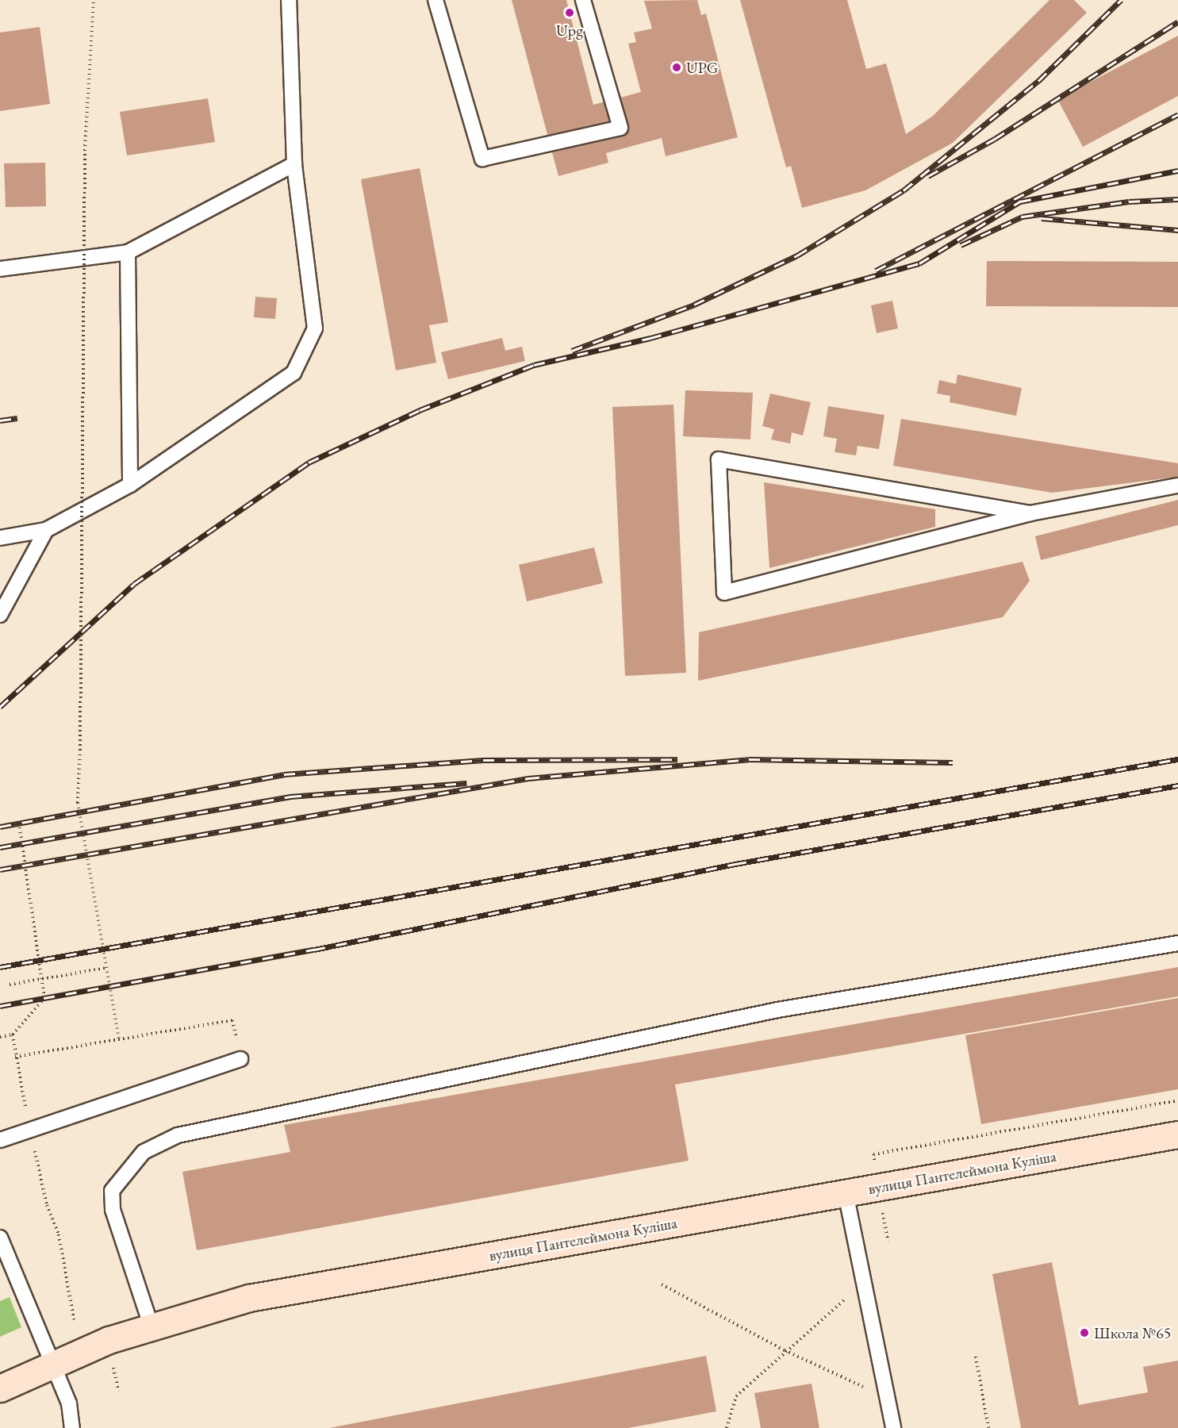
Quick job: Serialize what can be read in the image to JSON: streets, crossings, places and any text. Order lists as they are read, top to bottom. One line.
{"streets":{"street":["вулиця Пантелеймона Куліша"]},"places":["Upg","UPG","Школа №65"]}
